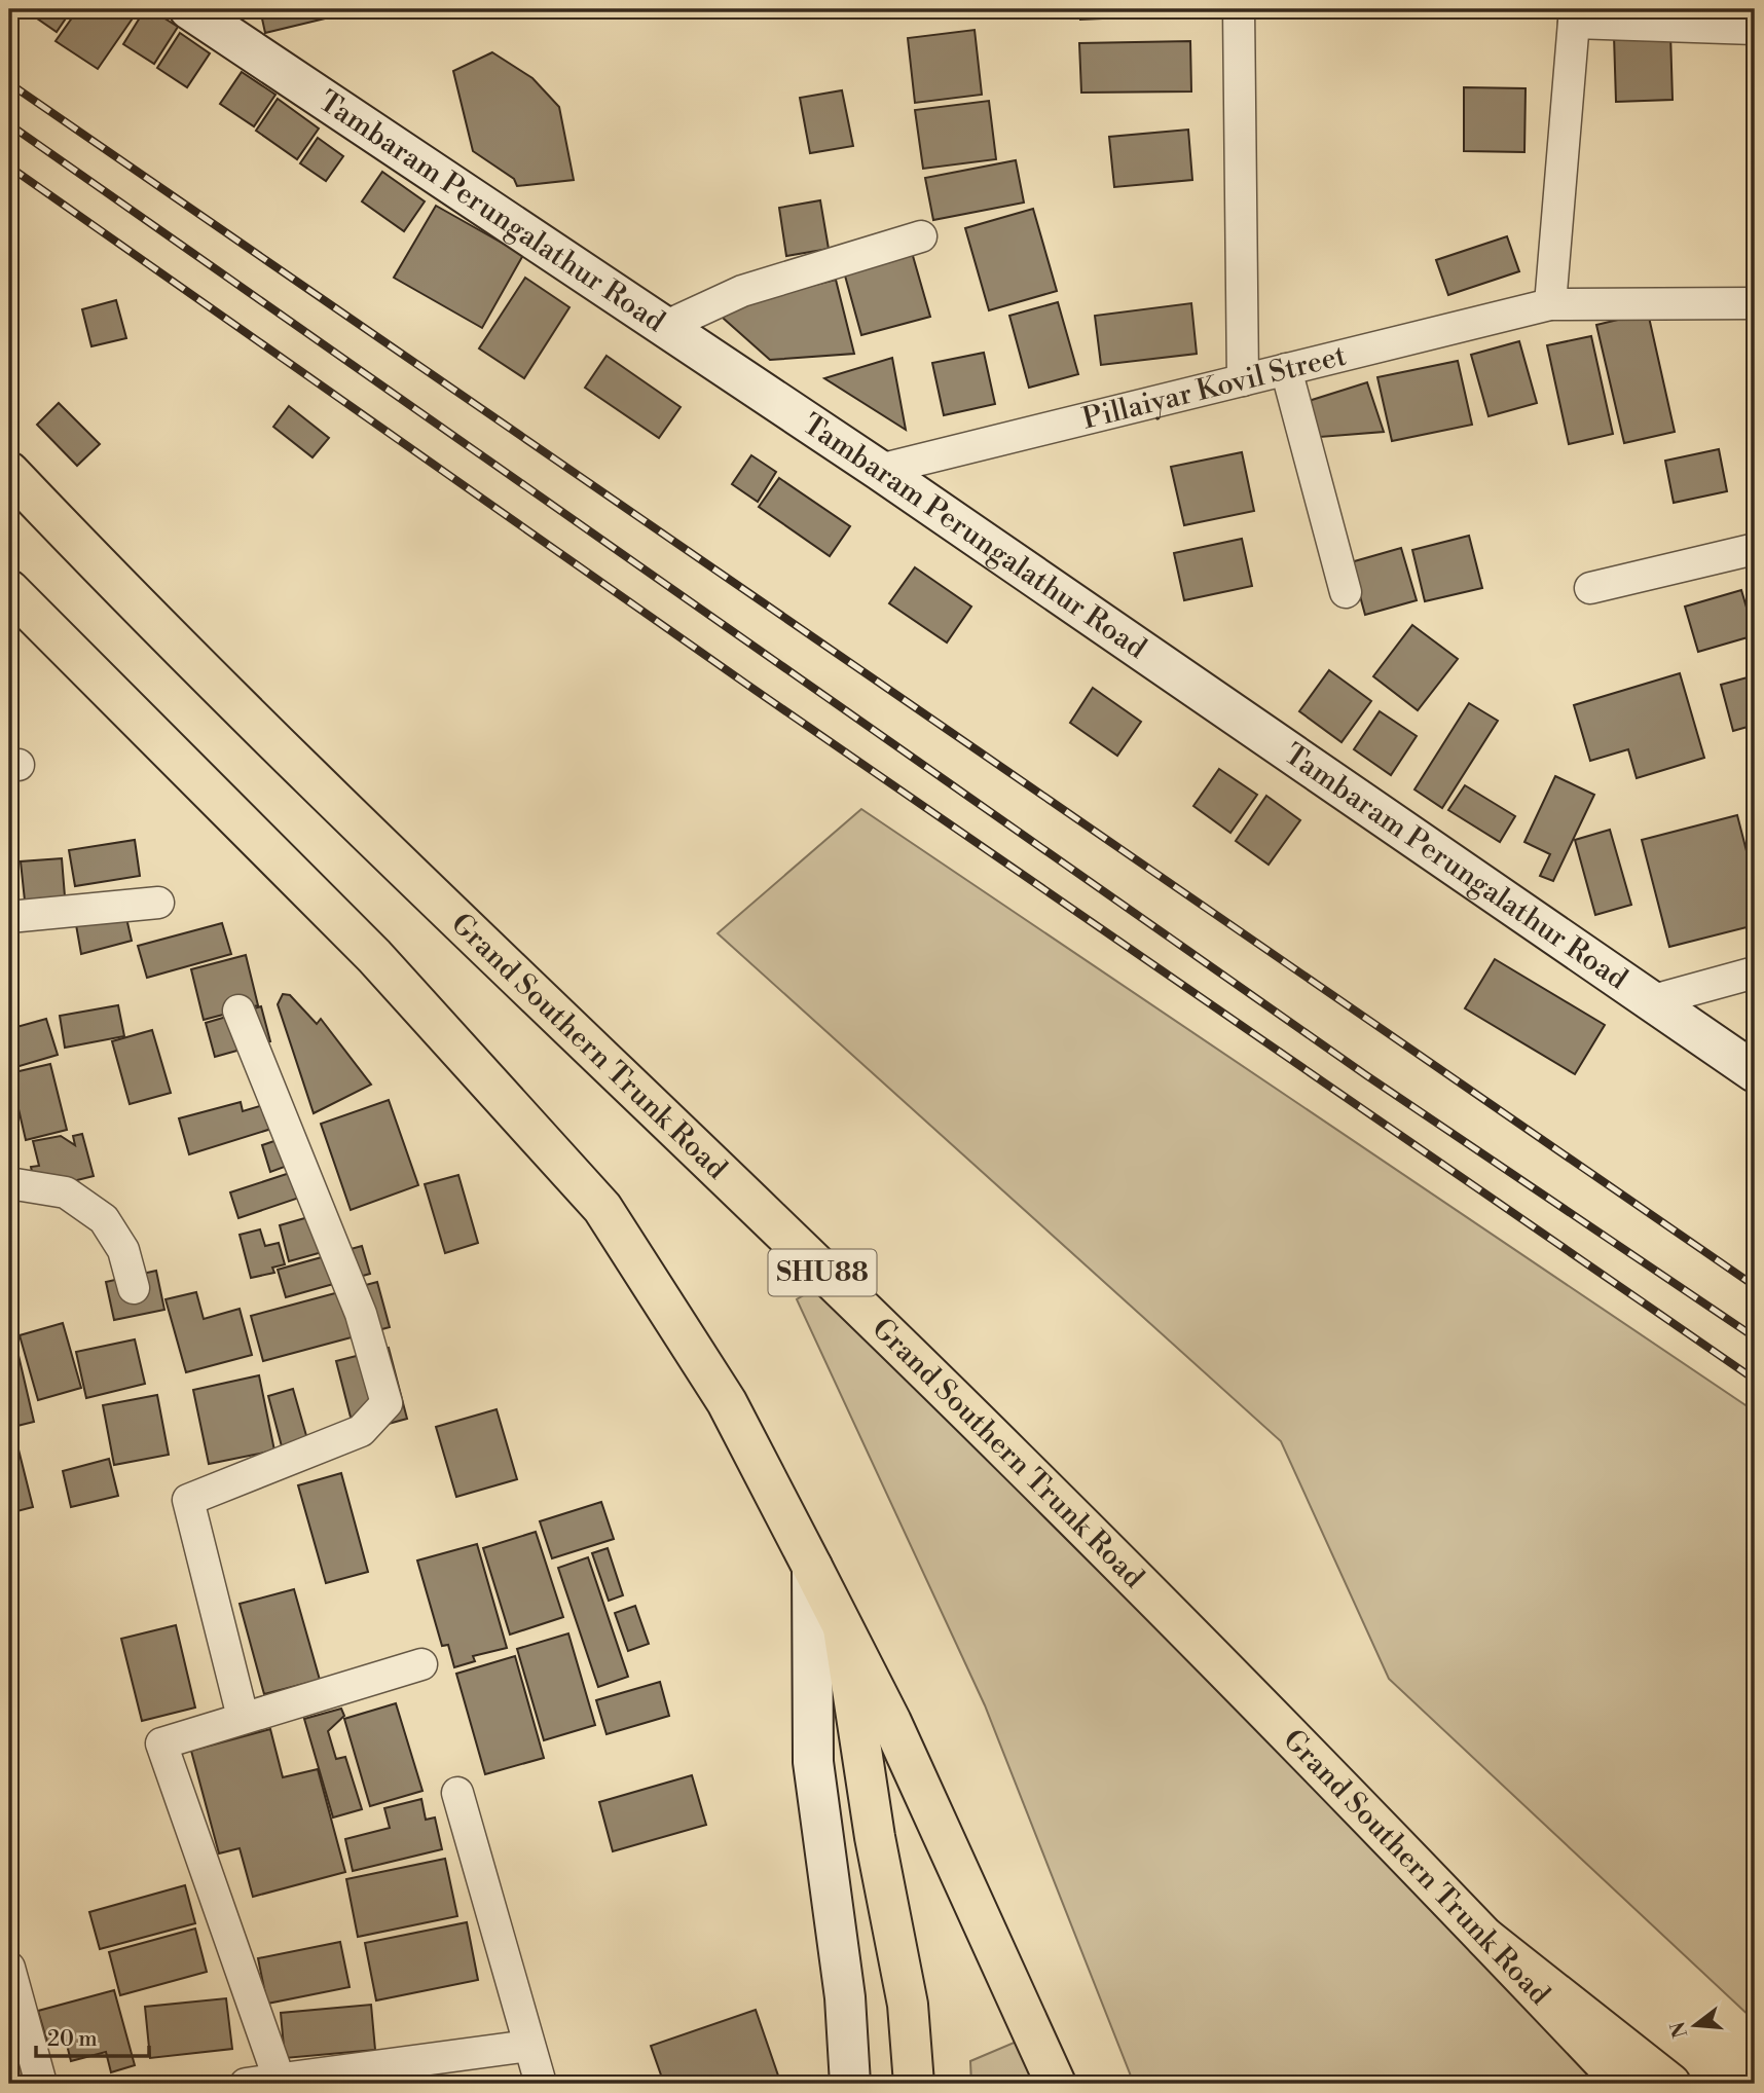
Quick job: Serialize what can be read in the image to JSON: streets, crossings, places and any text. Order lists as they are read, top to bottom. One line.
{"streets":{"main road":["Grand Southern Trunk Road","SHU88"],"street":["Tambaram Perungalathur Road","Pillaiyar Kovil Street"]},"crossings":[["Tambaram Perungalathur Road","Pillaiyar Kovil Street"]],"scale_bar":"20 m","north":"left"}
